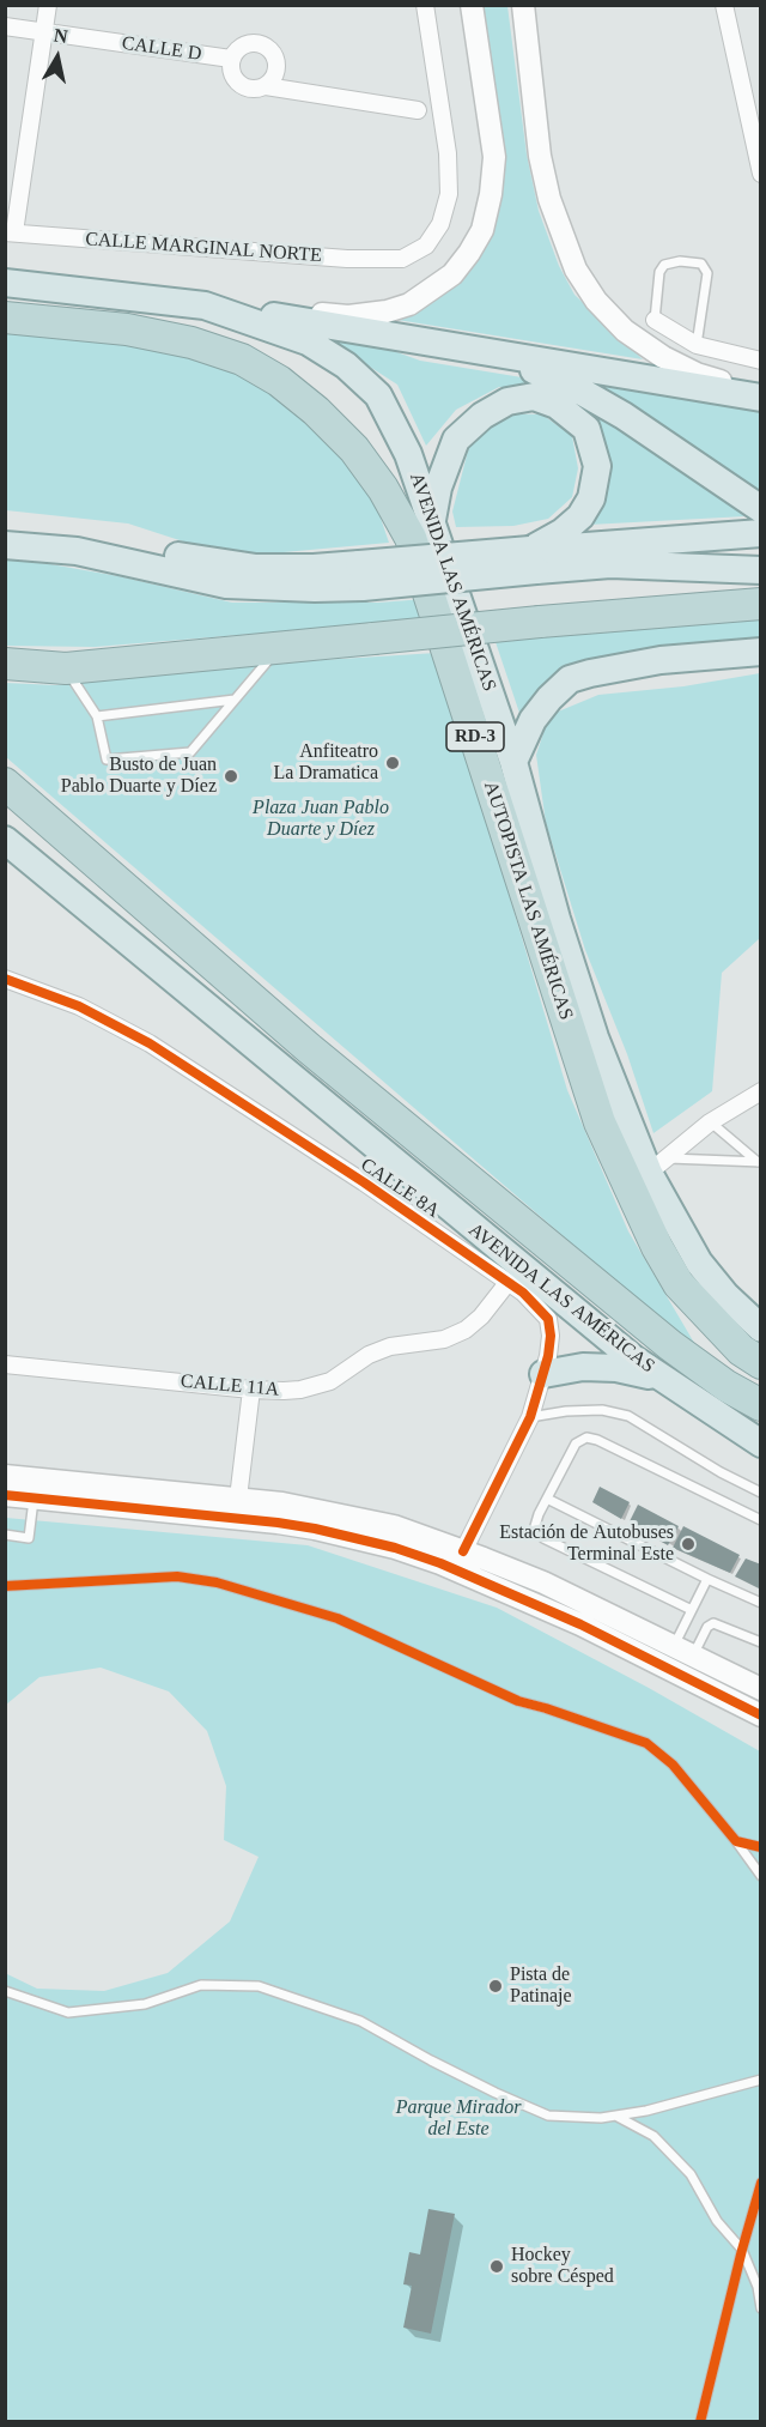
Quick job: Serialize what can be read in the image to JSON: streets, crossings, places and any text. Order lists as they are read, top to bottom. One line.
{"streets":{"highway":["RD-3","AUTOPISTA LAS AMÉRICAS"],"main road":["AVENIDA LAS AMÉRICAS"],"street":["CALLE D","CALLE MARGINAL NORTE","CALLE 8A","CALLE 11A"]},"crossings":[["AVENIDA LAS AMÉRICAS","CALLE 8A"],["CALLE 8A","CALLE 11A"]],"parks":["Plaza Juan Pablo Duarte y Díez","Parque Mirador del Este"],"places":["Anfiteatro La Dramatica","Busto de Juan Pablo Duarte y Díez","Estación de Autobuses Terminal Este","Pista de Patinaje","Hockey sobre Césped"],"north":"top"}
